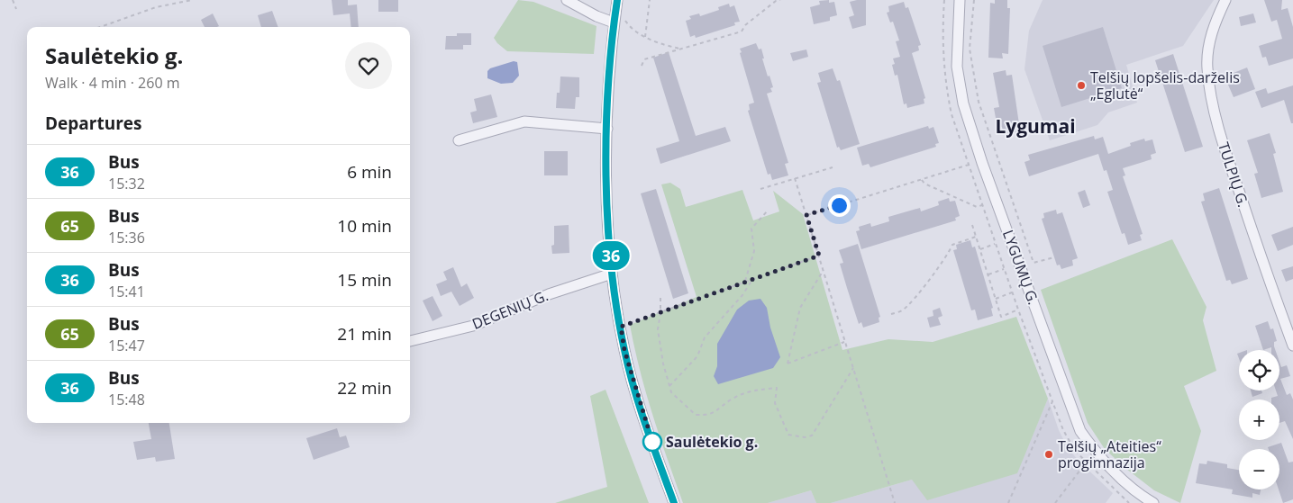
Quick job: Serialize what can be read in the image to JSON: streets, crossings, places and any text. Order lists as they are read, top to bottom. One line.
{"streets":{"street":["TULPIŲ G.","LYGUMŲ G.","DEGENIŲ G."]},"districts":["Lygumai"],"places":["Telšių lopšelis-darželis „Eglutė“","Saulėtekio g.","Telšių „Ateities“ progimnazija"],"lines":["bus line 36"],"page":{"on_map":"36","heading":[["Saulėtekio g.","Walk · 4 min · 260 m"],"Departures"],"list":[{"mark":"36","name":"Bus","note":"15:32","value":"6 min"},{"mark":"65","name":"Bus","note":"15:36","value":"10 min"},{"mark":"36","name":"Bus","note":"15:41","value":"15 min"},{"mark":"65","name":"Bus","note":"15:47","value":"21 min"},{"mark":"36","name":"Bus","note":"15:48","value":"22 min"}],"map_buttons":["+","−"]}}
